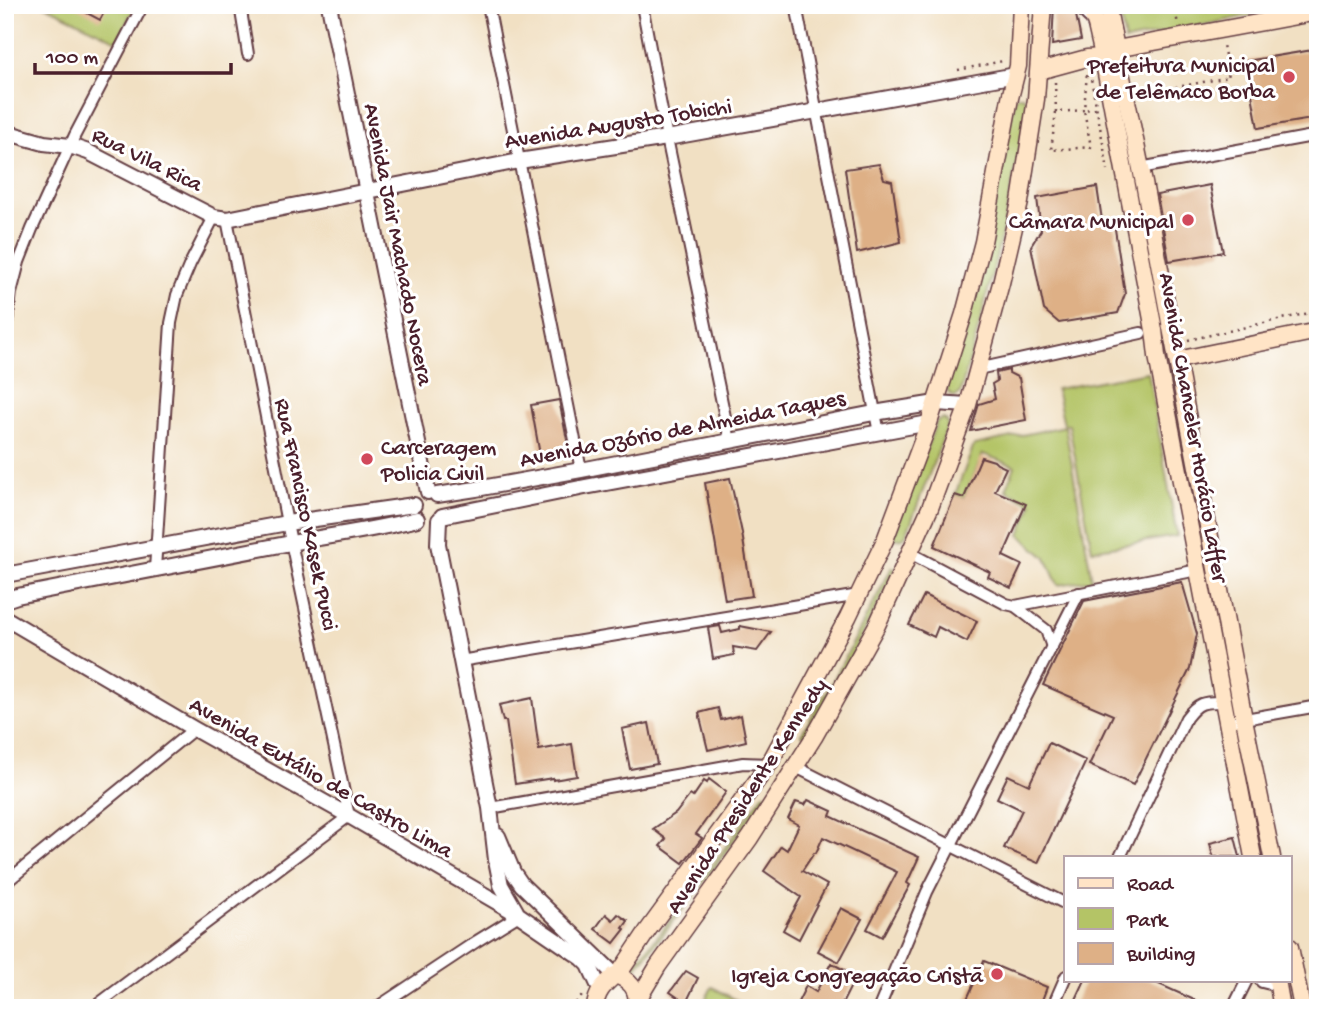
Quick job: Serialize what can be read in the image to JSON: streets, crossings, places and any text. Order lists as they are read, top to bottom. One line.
{"streets":{"main road":["Avenida Chanceler Horácio Laffer","Avenida Presidente Kennedy"],"street":["Avenida Augusto Tobichi","Rua Vila Rica","Avenida Jair Machado Nocera","Avenida Ozório de Almeida Taques","Rua Francisco Kasek Pucci","Avenida Eutálio de Castro Lima"]},"crossings":[["Avenida Augusto Tobichi","Rua Vila Rica"],["Avenida Augusto Tobichi","Avenida Jair Machado Nocera"],["Avenida Augusto Tobichi","Rua Francisco Kasek Pucci"],["Avenida Augusto Tobichi","Avenida Presidente Kennedy"],["Rua Vila Rica","Rua Francisco Kasek Pucci"],["Avenida Jair Machado Nocera","Avenida Ozório de Almeida Taques"],["Avenida Ozório de Almeida Taques","Rua Francisco Kasek Pucci"],["Avenida Ozório de Almeida Taques","Avenida Presidente Kennedy"],["Rua Francisco Kasek Pucci","Avenida Eutálio de Castro Lima"],["Avenida Eutálio de Castro Lima","Avenida Presidente Kennedy"]],"places":["Prefeitura Municipal de Telêmaco Borba","Câmara Municipal","Carceragem Policia Civil","Igreja Congregação Cristã"],"legend":["Road","Park","Building"],"scale_bar":"100 m"}
